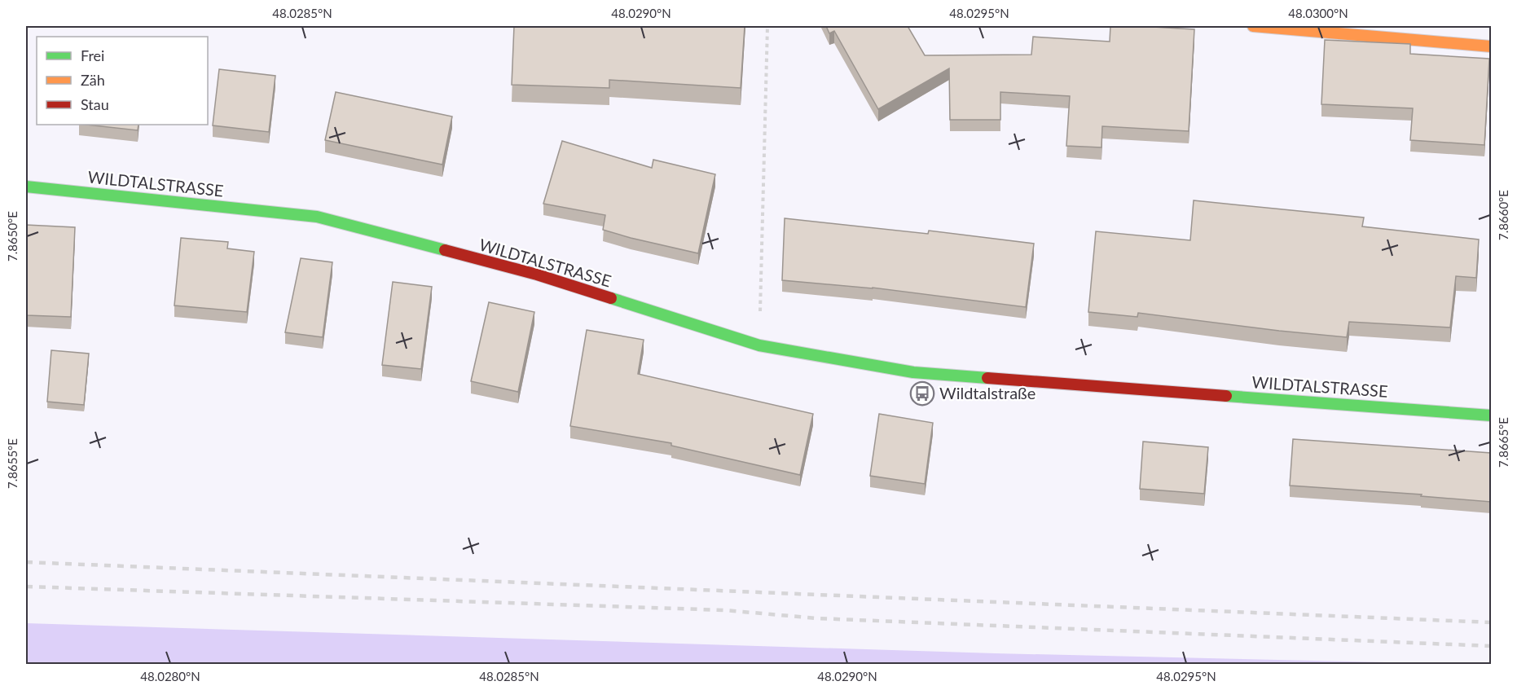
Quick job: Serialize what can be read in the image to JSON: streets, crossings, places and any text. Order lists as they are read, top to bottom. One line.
{"streets":{"street":["WILDTALSTRASSE"]},"places":{"bus stop":["Wildtalstraße"]},"legend":["Frei","Zäh","Stau"],"coordinates":["48.0285°N","48.0290°N","48.0295°N","48.0300°N","7.8660°E","7.8650°E","7.8665°E","7.8655°E","48.0280°N"]}
